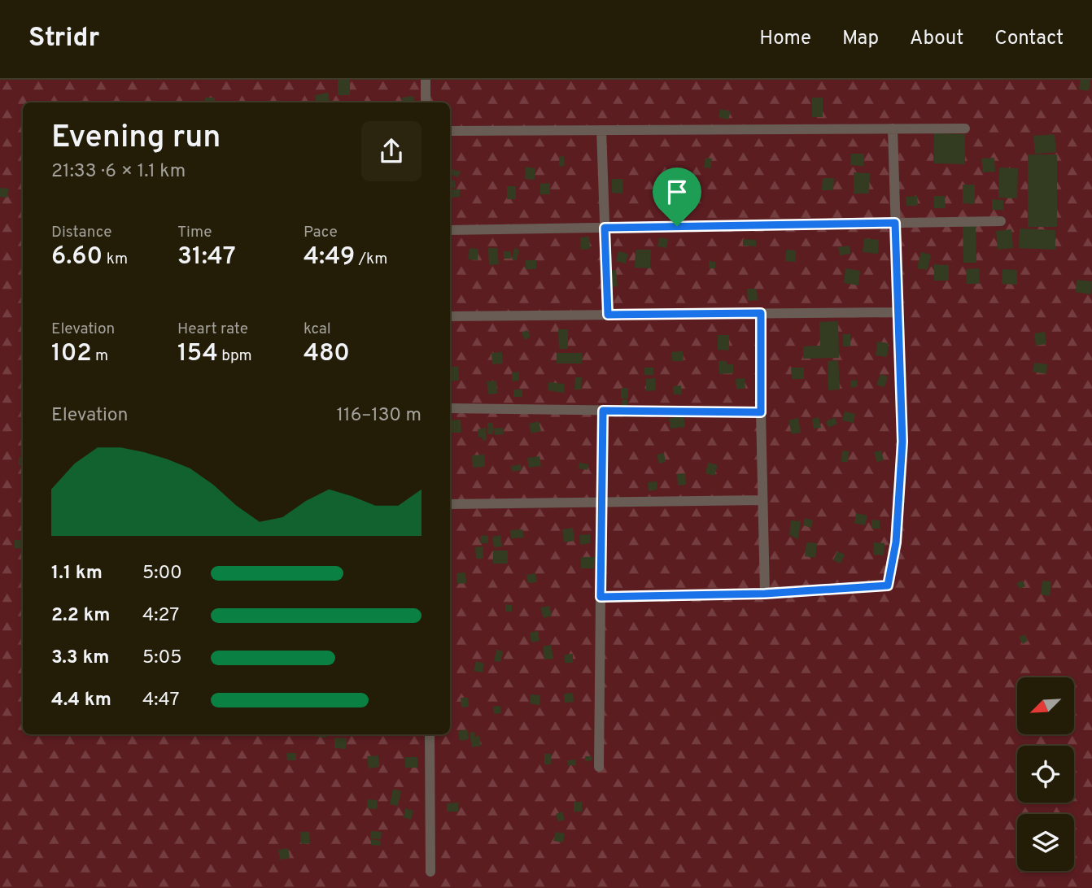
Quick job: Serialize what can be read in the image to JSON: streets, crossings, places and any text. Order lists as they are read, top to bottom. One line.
{"north":"bottom left","page":{"header":"Stridr","nav":["Home","Map","About","Contact"],"heading":["Evening run","21:33 · 6 × 1.1 km"],"stats":[["Distance","6.60 km"],["Time","31:47"],["Pace","4:49 /km"],["Elevation","102 m"],["Heart rate","154 bpm"],["kcal","480"]],"chart":["Elevation","116–130 m"],"list":[{"name":"1.1 km","note":"5:00"},{"name":"2.2 km","note":"4:27"},{"name":"3.3 km","note":"5:05"},{"name":"4.4 km","note":"4:47"}]}}
